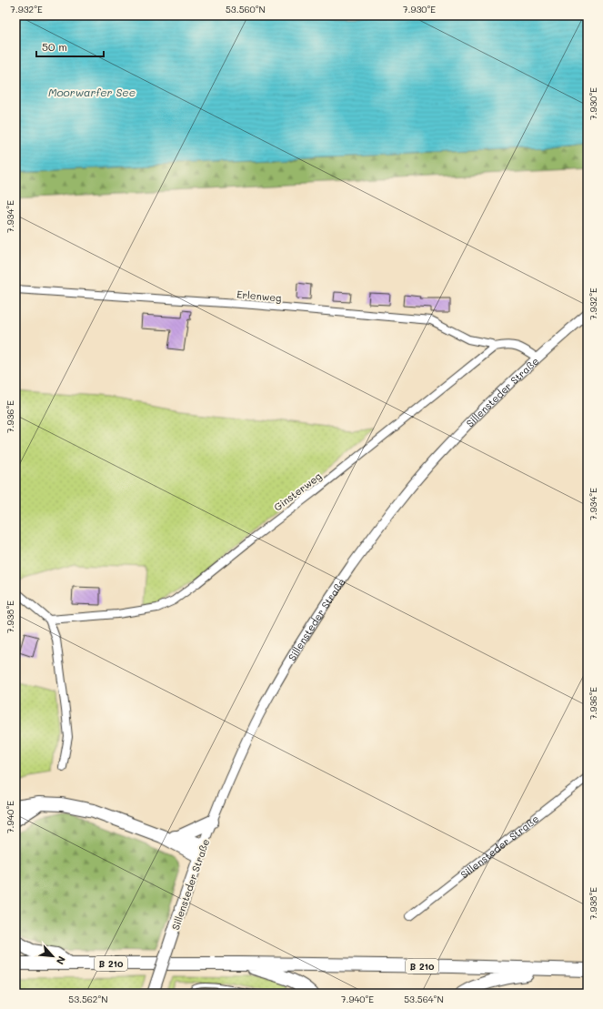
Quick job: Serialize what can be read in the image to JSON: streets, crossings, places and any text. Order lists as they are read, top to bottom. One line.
{"streets":{"highway":["B 210"],"main road":["Sillensteder Straße"],"street":["Erlenweg","Ginsterweg"]},"crossings":[["Erlenweg","Ginsterweg"]],"water":["Moorwarfer See"],"scale_bar":"50 m","north":"bottom right","coordinates":["7.932°E","53.560°N","7.930°E","7.934°E","7.936°E","7.938°E","7.940°E","53.562°N","53.564°N"]}
